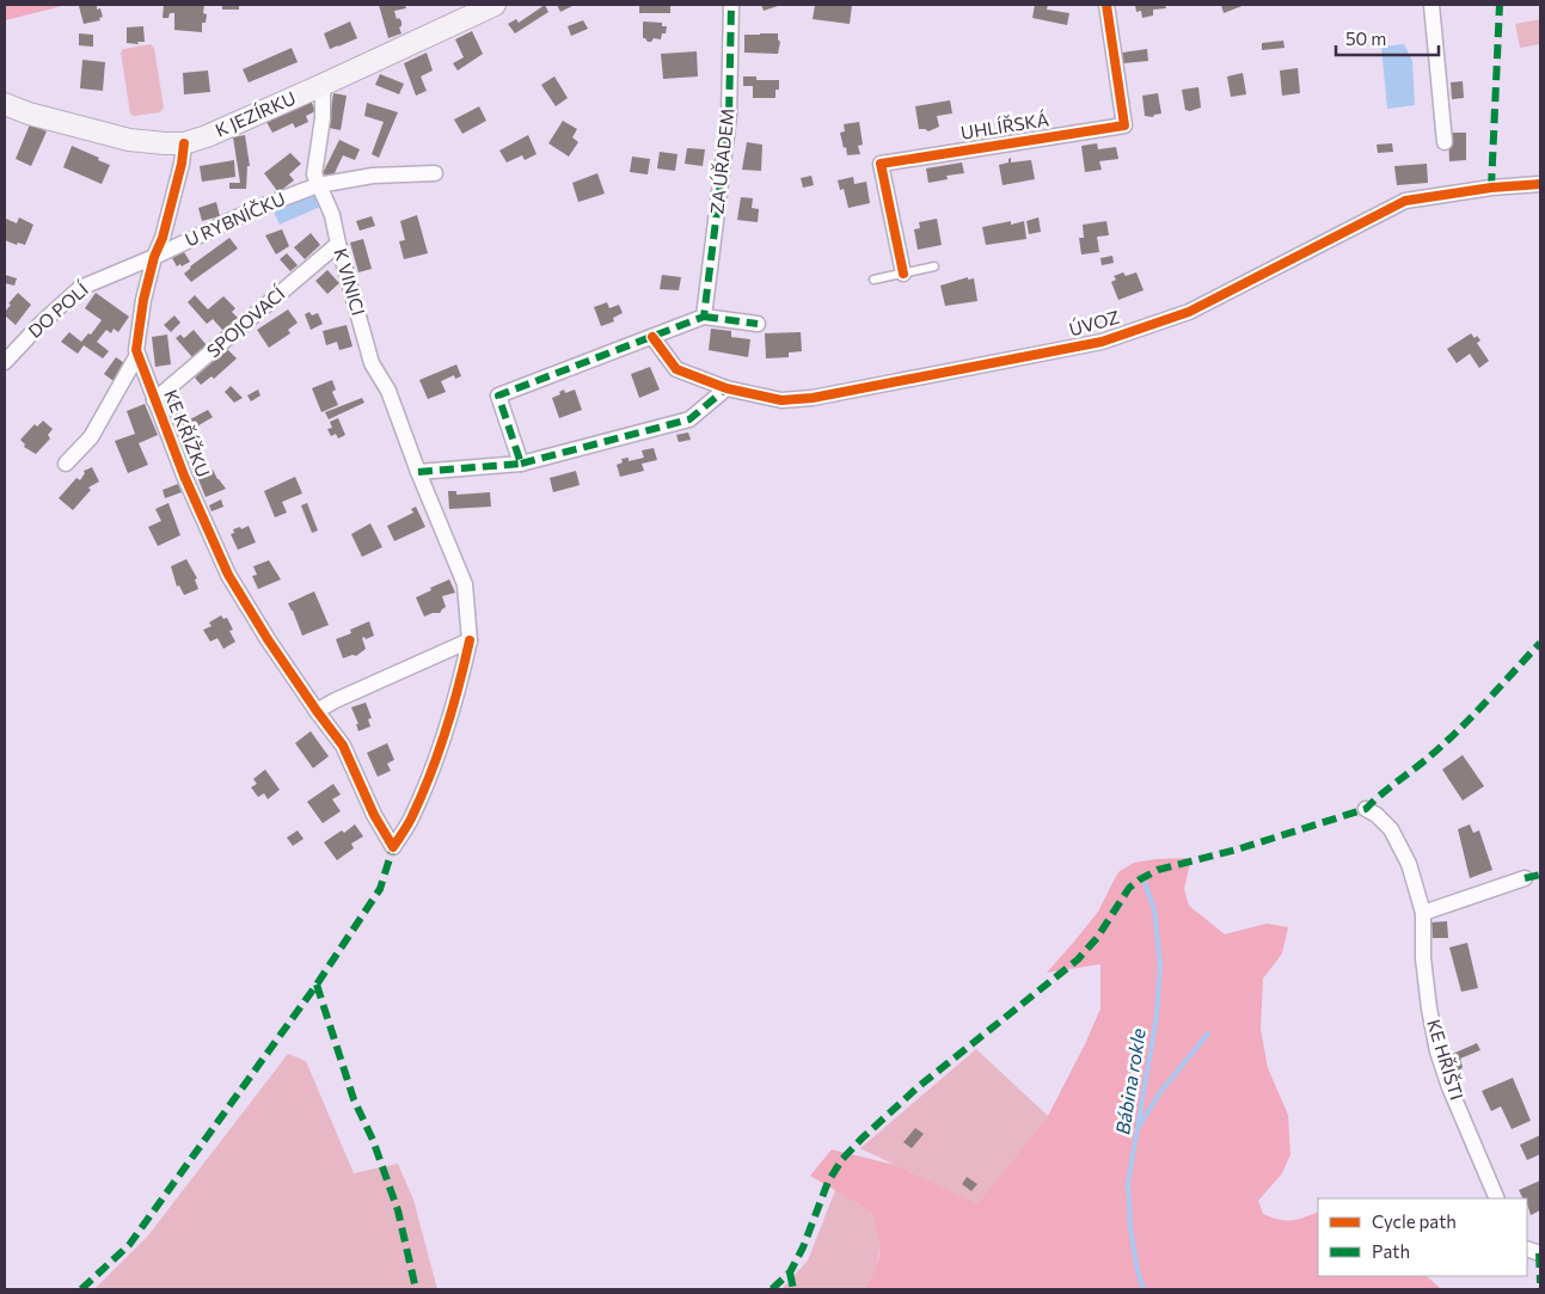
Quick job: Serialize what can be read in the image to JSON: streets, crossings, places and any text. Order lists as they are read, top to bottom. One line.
{"streets":{"street":["K JEZÍRKU","UHLÍŘSKÁ","ZA ÚŘADEM","U RYBNÍČKU","K VINICI","DO POLÍ","SPOJOVACÍ","ÚVOZ","KE KŘÍŽKU","KE HŘIŠTI"]},"crossings":[["K JEZÍRKU","K VINICI"],["K JEZÍRKU","KE KŘÍŽKU"],["U RYBNÍČKU","K VINICI"],["U RYBNÍČKU","DO POLÍ"],["U RYBNÍČKU","KE KŘÍŽKU"],["K VINICI","SPOJOVACÍ"],["DO POLÍ","KE KŘÍŽKU"],["SPOJOVACÍ","KE KŘÍŽKU"]],"water":["Bábina rokle"],"legend":["Cycle path","Path"],"scale_bar":"50 m"}
